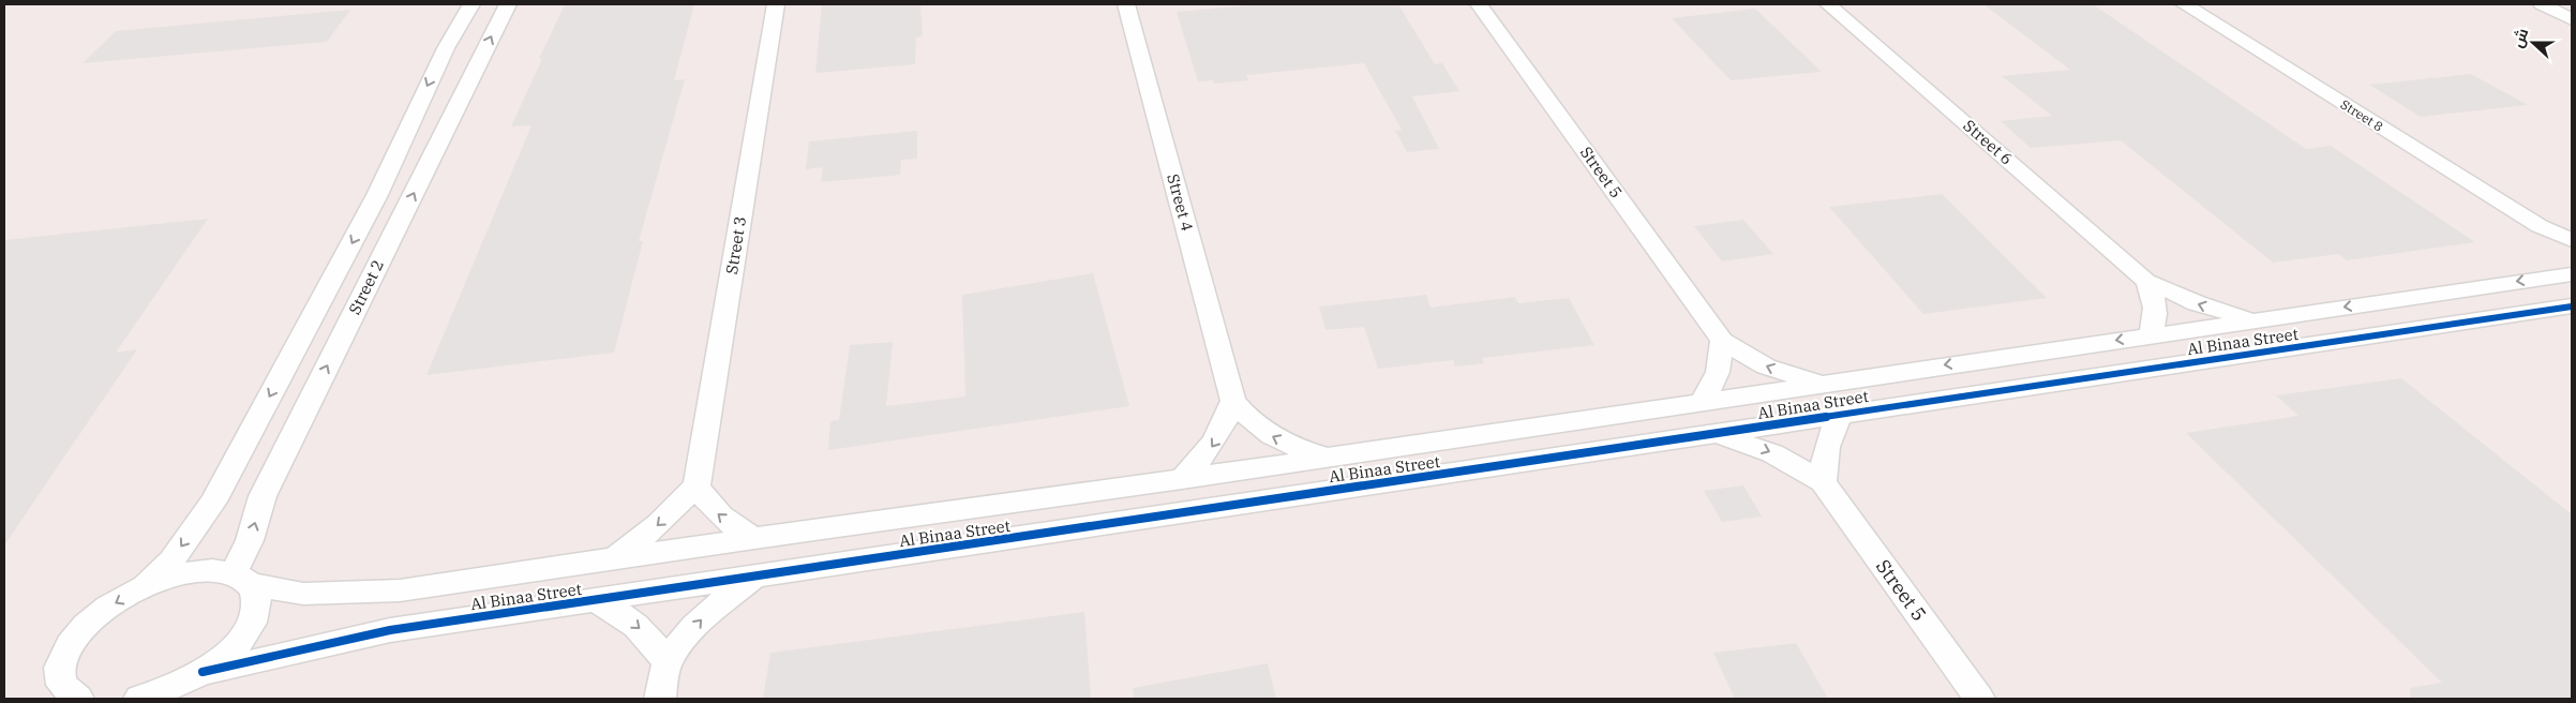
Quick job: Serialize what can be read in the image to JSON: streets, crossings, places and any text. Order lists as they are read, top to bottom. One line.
{"streets":{"street":["Street 8","Street 6","Street 5","Street 4","Street 3","Street 2","Al Binaa Street"]},"crossings":[["Street 8","Al Binaa Street"],["Street 6","Al Binaa Street"],["Street 5","Al Binaa Street"],["Street 4","Al Binaa Street"],["Street 2","Al Binaa Street"]],"north":"left"}
